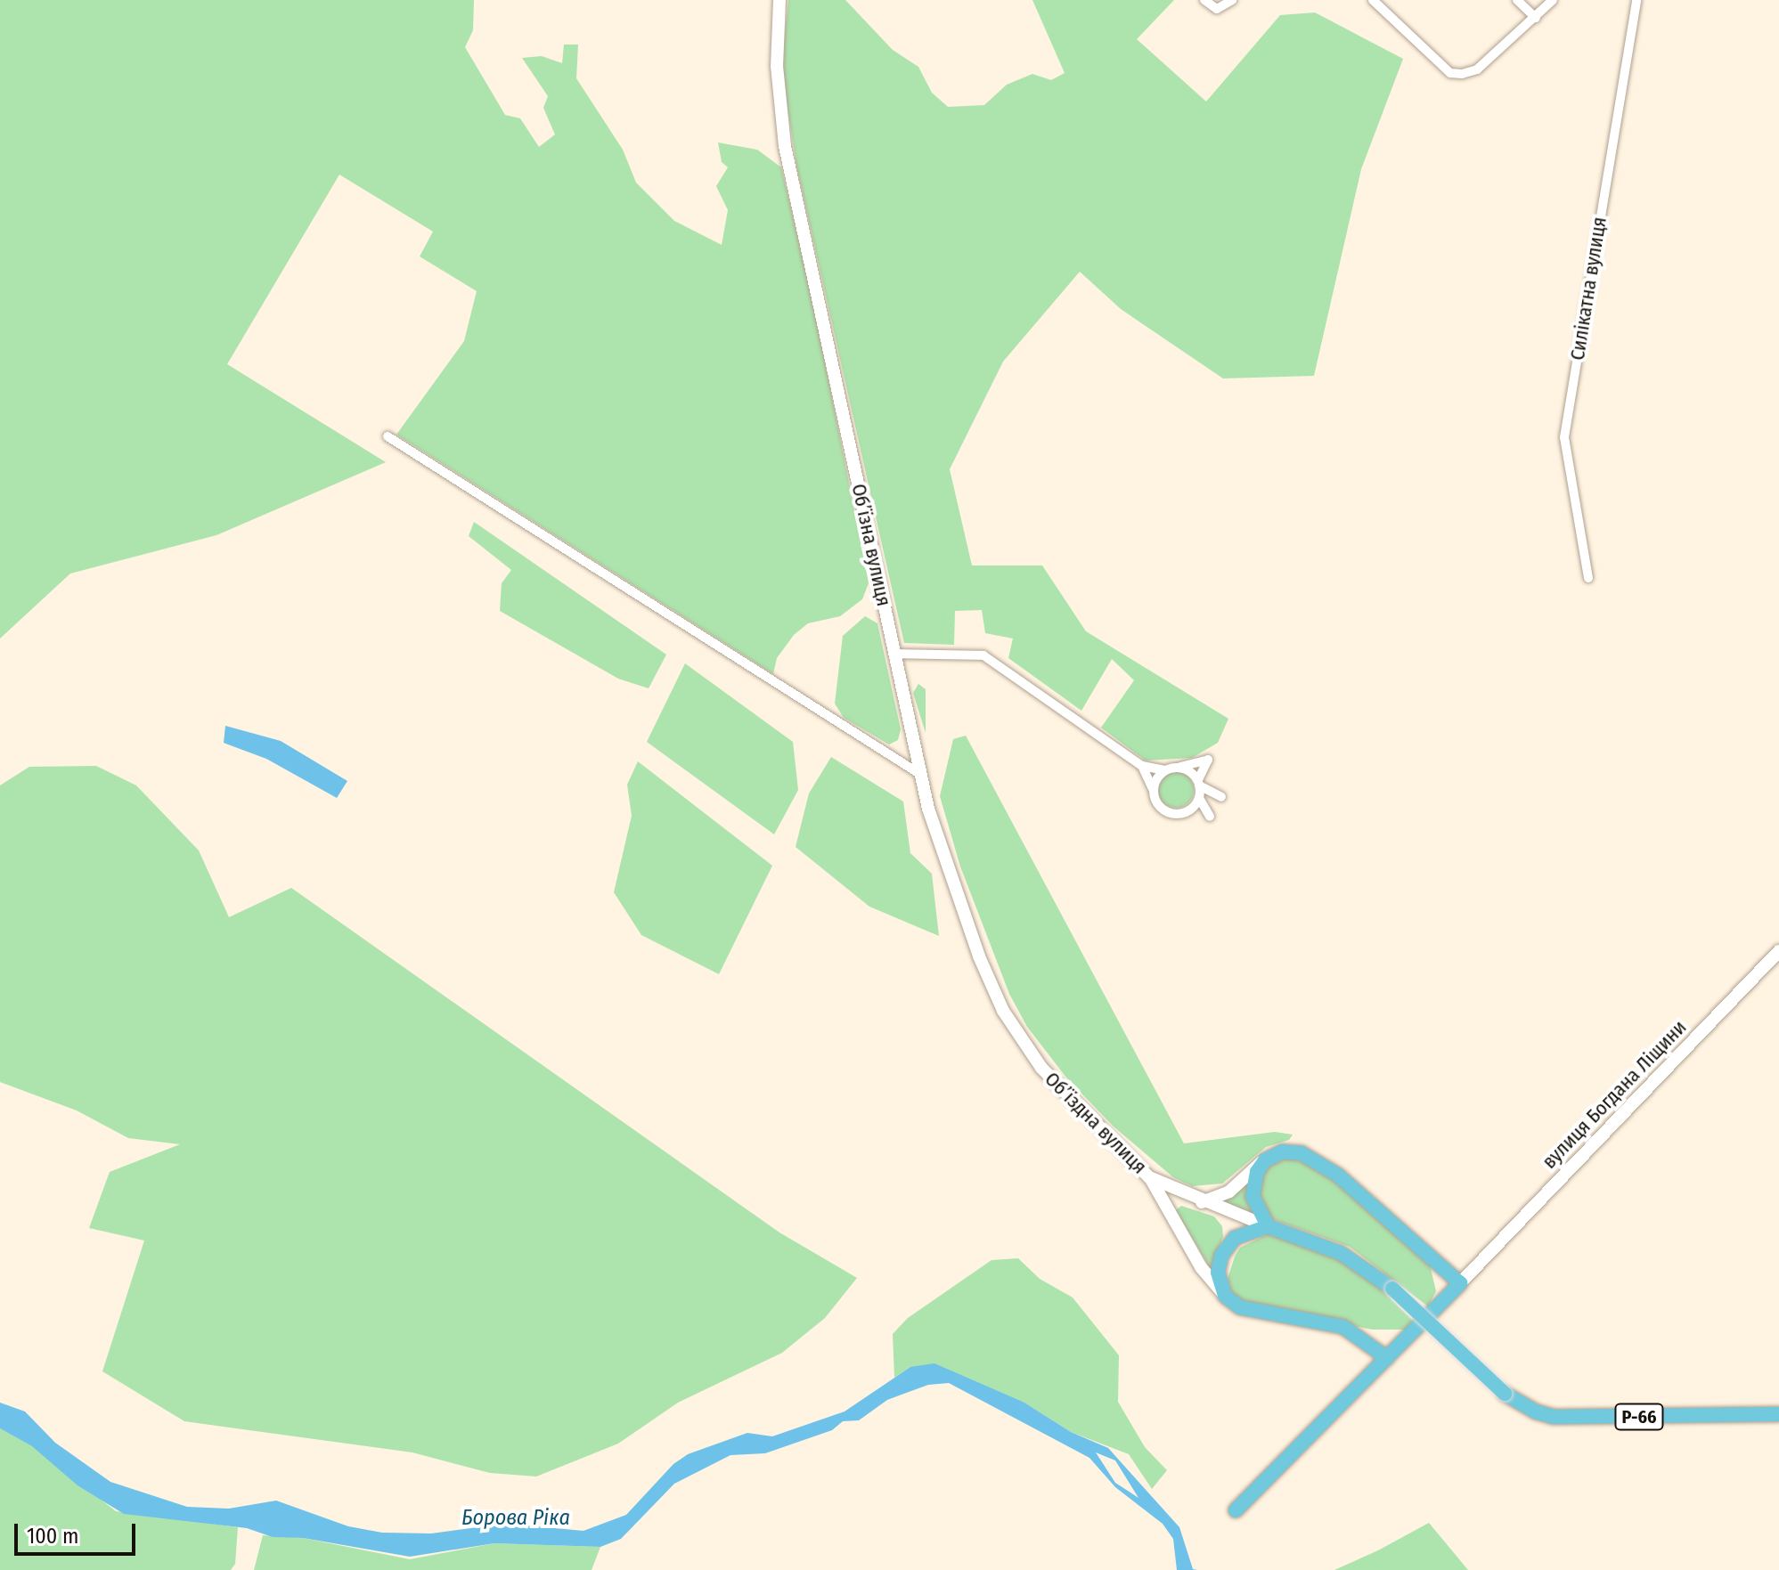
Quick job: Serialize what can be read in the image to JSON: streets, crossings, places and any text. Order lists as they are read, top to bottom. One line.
{"streets":{"main road":["Об’їзна вулиця","вулиця Богдана Ліщини","Об’їздна вулиця","Р-66"],"street":["Силікатна вулиця"]},"crossings":[["Об’їзна вулиця","Об’їздна вулиця"]],"water":["Борова Ріка"],"scale_bar":"100 m"}
